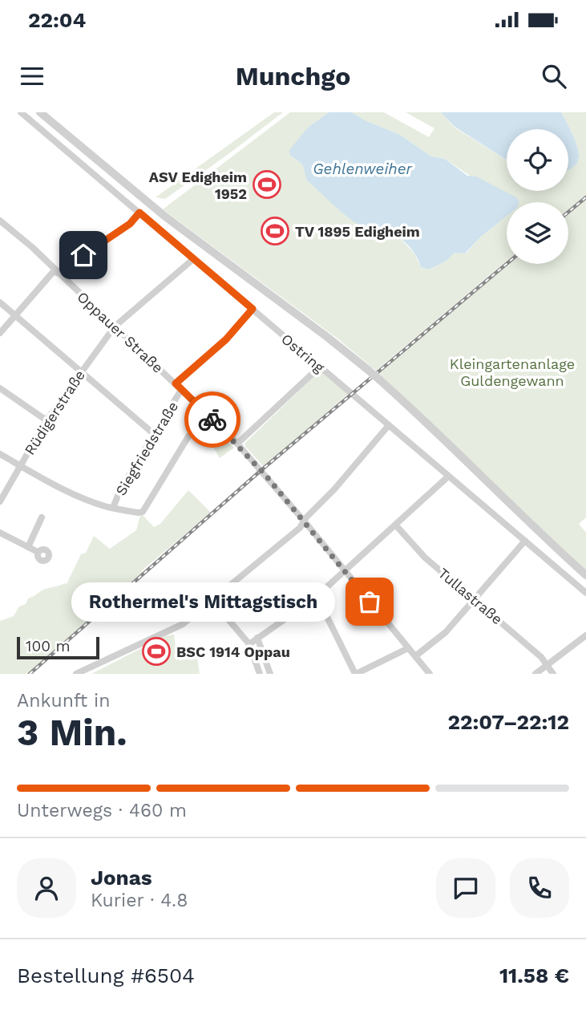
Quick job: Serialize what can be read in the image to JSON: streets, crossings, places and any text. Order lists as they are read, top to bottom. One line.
{"streets":{"street":["Oppauer Straße","Ostring","Rüdigerstraße","Siegfriedstraße","Tullastraße"]},"crossings":[["Oppauer Straße","Rüdigerstraße"],["Oppauer Straße","Siegfriedstraße"],["Ostring","Rüdigerstraße"]],"water":["Gehlenweiher"],"parks":["Kleingartenanlage Guldengewann"],"places":{"sports":["ASV Edigheim 1952","TV 1895 Edigheim","BSC 1914 Oppau"],"other":["Rothermel's Mittagstisch"]},"scale_bar":"100 m","page":{"status":"22:04","header":"Munchgo","bubble":"Rothermel's Mittagstisch","scale":"100 m","heading":["3 Min.","Ankunft in","22:07–22:12"],"panel":["Jonas","Kurier · 4.8","Bestellung #6504","11.58 €"],"bar":"Unterwegs · 460 m"}}
